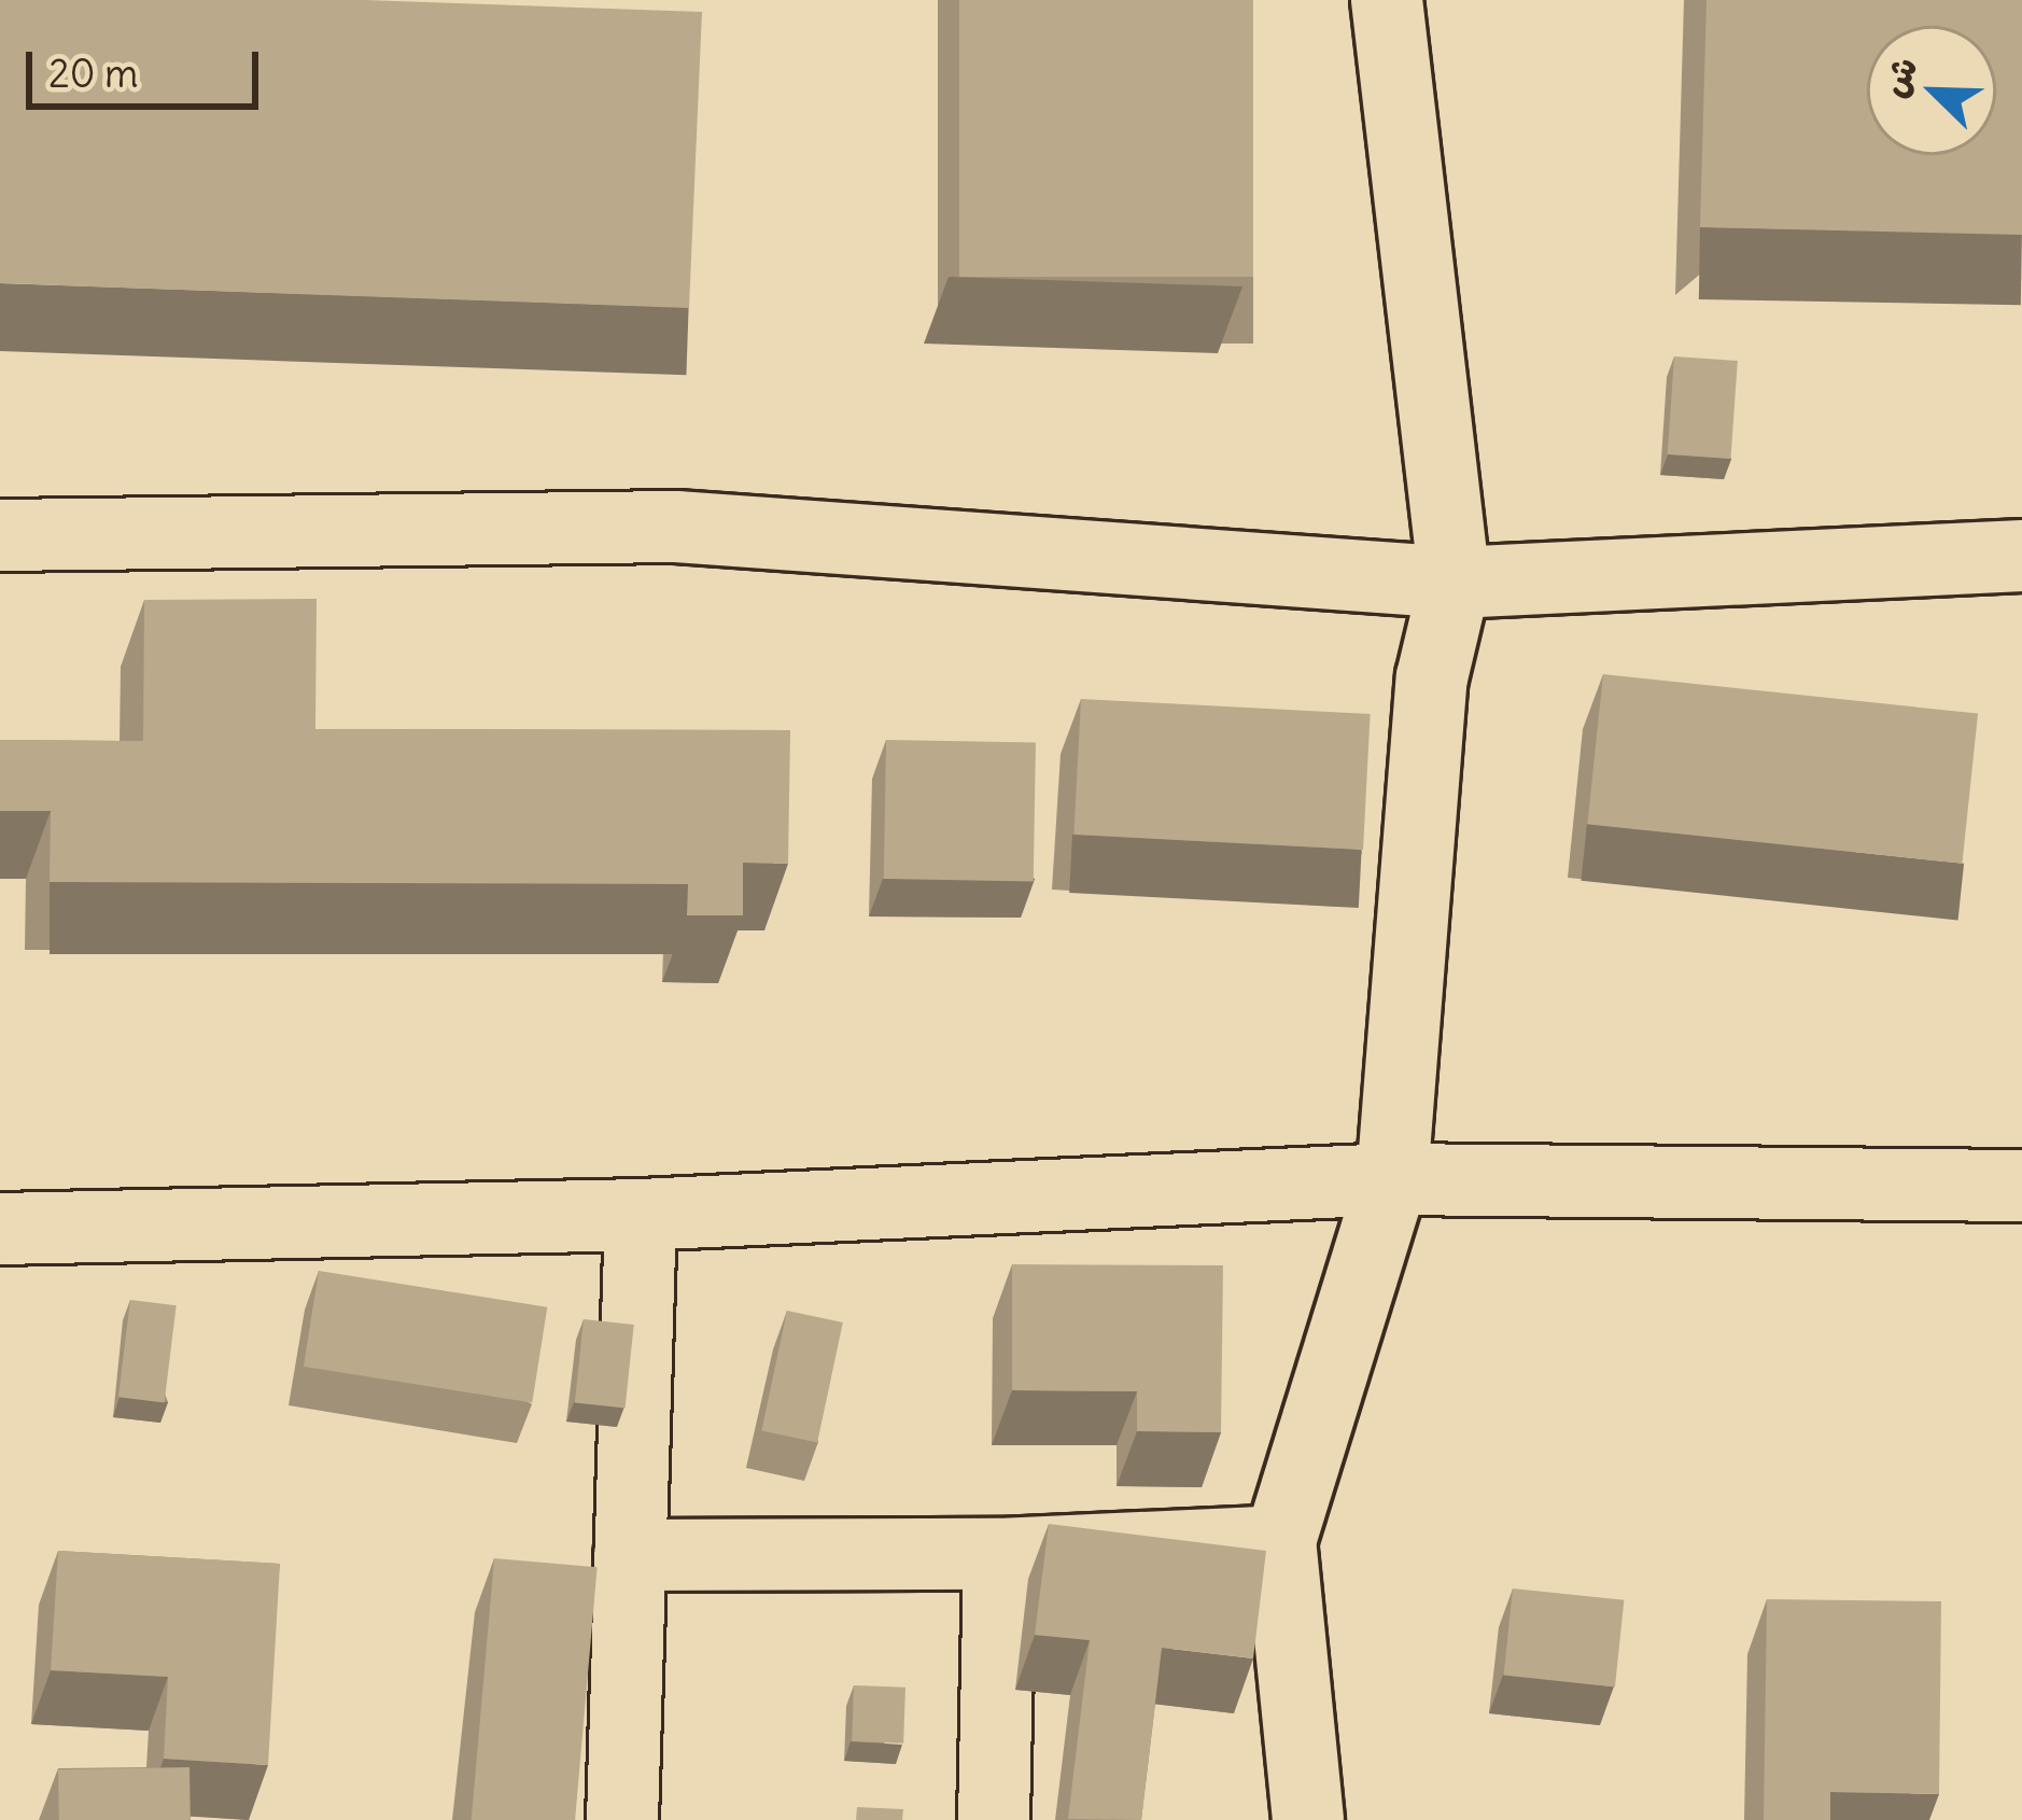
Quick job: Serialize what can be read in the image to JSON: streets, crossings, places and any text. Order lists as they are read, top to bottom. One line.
{"scale_bar":"20 m","north":"top left"}
